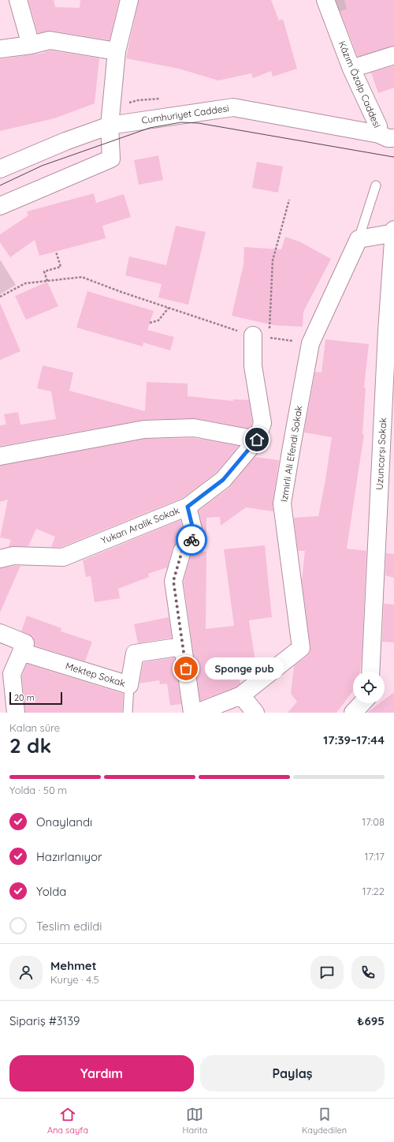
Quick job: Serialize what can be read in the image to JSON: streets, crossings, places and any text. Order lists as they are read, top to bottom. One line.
{"streets":{"street":["Kâzım Özalp Caddesi","Cumhuriyet Caddesi","Izmirli Ali Efendi Sokak","Uzuncarşı Sokak","Yukarı Aralik Sokak","Mektep Sokak"]},"crossings":[["Kâzım Özalp Caddesi","Cumhuriyet Caddesi"]],"places":["Sponge pub"],"scale_bar":"20 m","page":{"bubble":"Sponge pub","scale":"20 m","heading":["2 dk","Kalan süre","17:39–17:44"],"panel":["Mehmet","Kurye · 4.5","Sipariş #3139","₺695"],"bar":"Yolda · 50 m","list":[["Onaylandı","17:08"],["Hazırlanıyor","17:17"],["Yolda","17:22"],"Teslim edildi"],"buttons":["Yardım","Paylaş"],"tabs":["Ana sayfa","Harita","Kaydedilen"]}}
